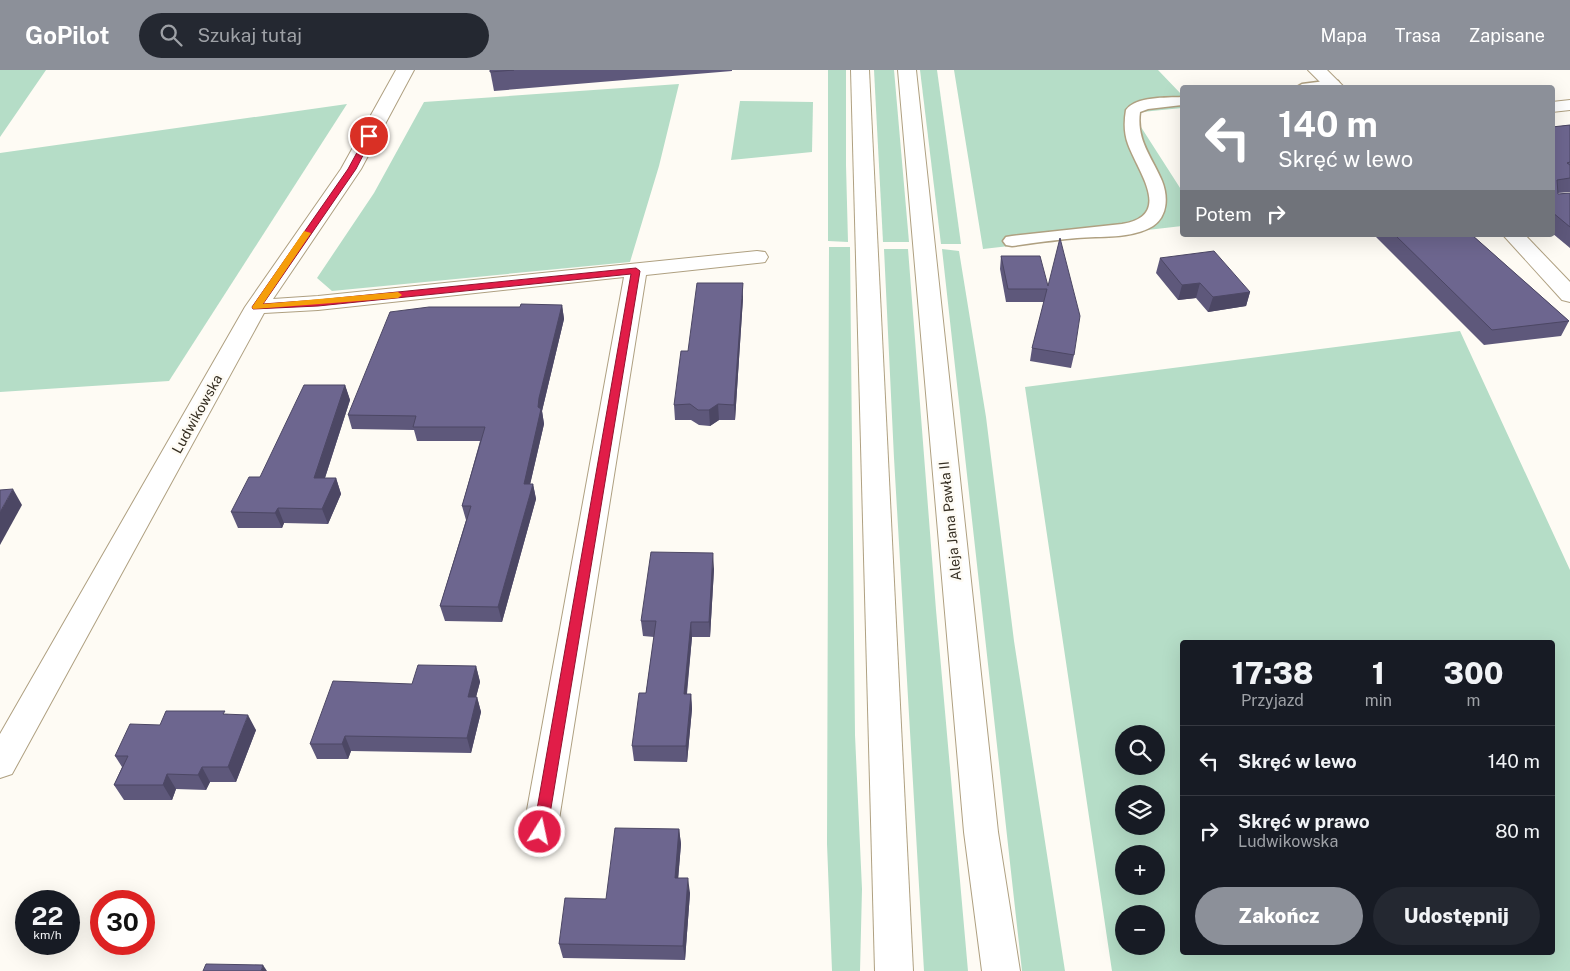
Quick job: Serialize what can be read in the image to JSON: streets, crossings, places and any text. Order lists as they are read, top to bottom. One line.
{"streets":{"street":["Ludwikowska","Aleja Jana Pawła II"]},"page":{"header":"GoPilot","search":"Szukaj tutaj","nav":["Mapa","Trasa","Zapisane"],"turn":["140 m","Skręć w lewo"],"then":"Potem","eta":["17:38","Przyjazd","1","min","300","m"],"map_buttons":["+","−"],"list":[{"name":"Skręć w lewo","value":"140 m"},{"name":"Skręć w prawo","note":"Ludwikowska","value":"80 m"}],"buttons":["Zakończ","Udostępnij"],"speed":"22 km/h","limit":"30"}}
